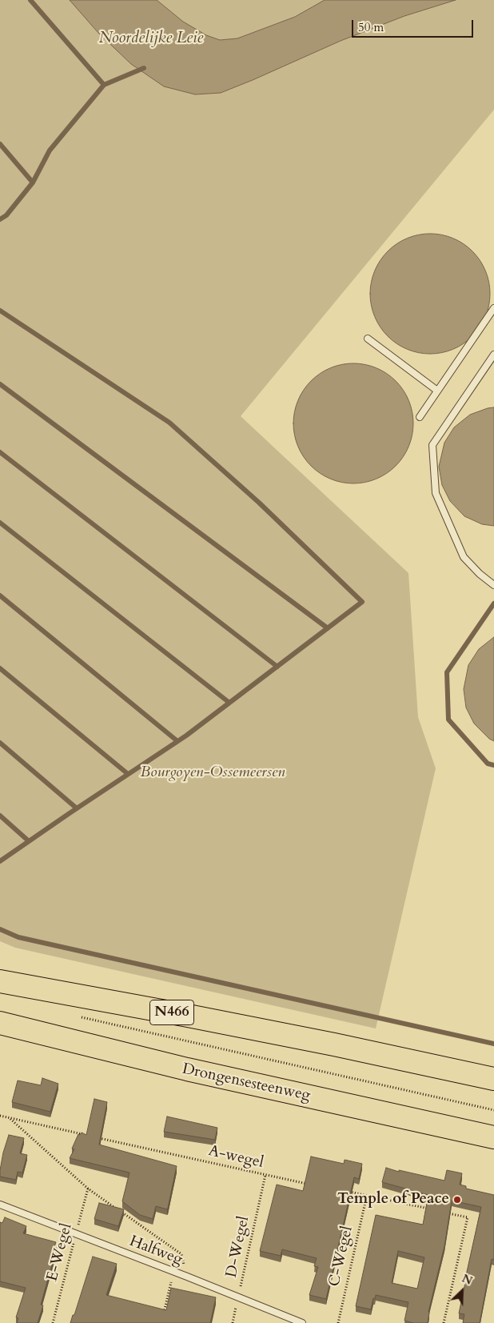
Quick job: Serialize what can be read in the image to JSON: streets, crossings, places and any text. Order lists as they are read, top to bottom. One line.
{"streets":{"highway":["N466","Drongensesteenweg"],"lane":["Halfweg"],"path":["A-wegel","D-Wegel","E-Wegel","C-Wegel"]},"crossings":[["A-wegel","D-Wegel"],["D-Wegel","Halfweg"],["Halfweg","E-Wegel"]],"water":["Noordelijke Leie"],"parks":["Bourgoyen-Ossemeersen"],"places":["Temple of Peace"],"scale_bar":"50 m","north":"top right"}
